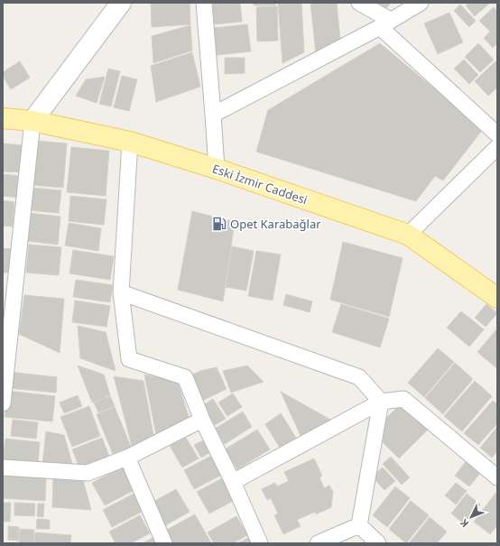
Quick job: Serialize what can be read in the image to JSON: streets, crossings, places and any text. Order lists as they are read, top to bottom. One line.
{"streets":{"main road":["Eski İzmir Caddesi"]},"places":{"fuel station":["Opet Karabağlar"]},"north":"bottom left"}
